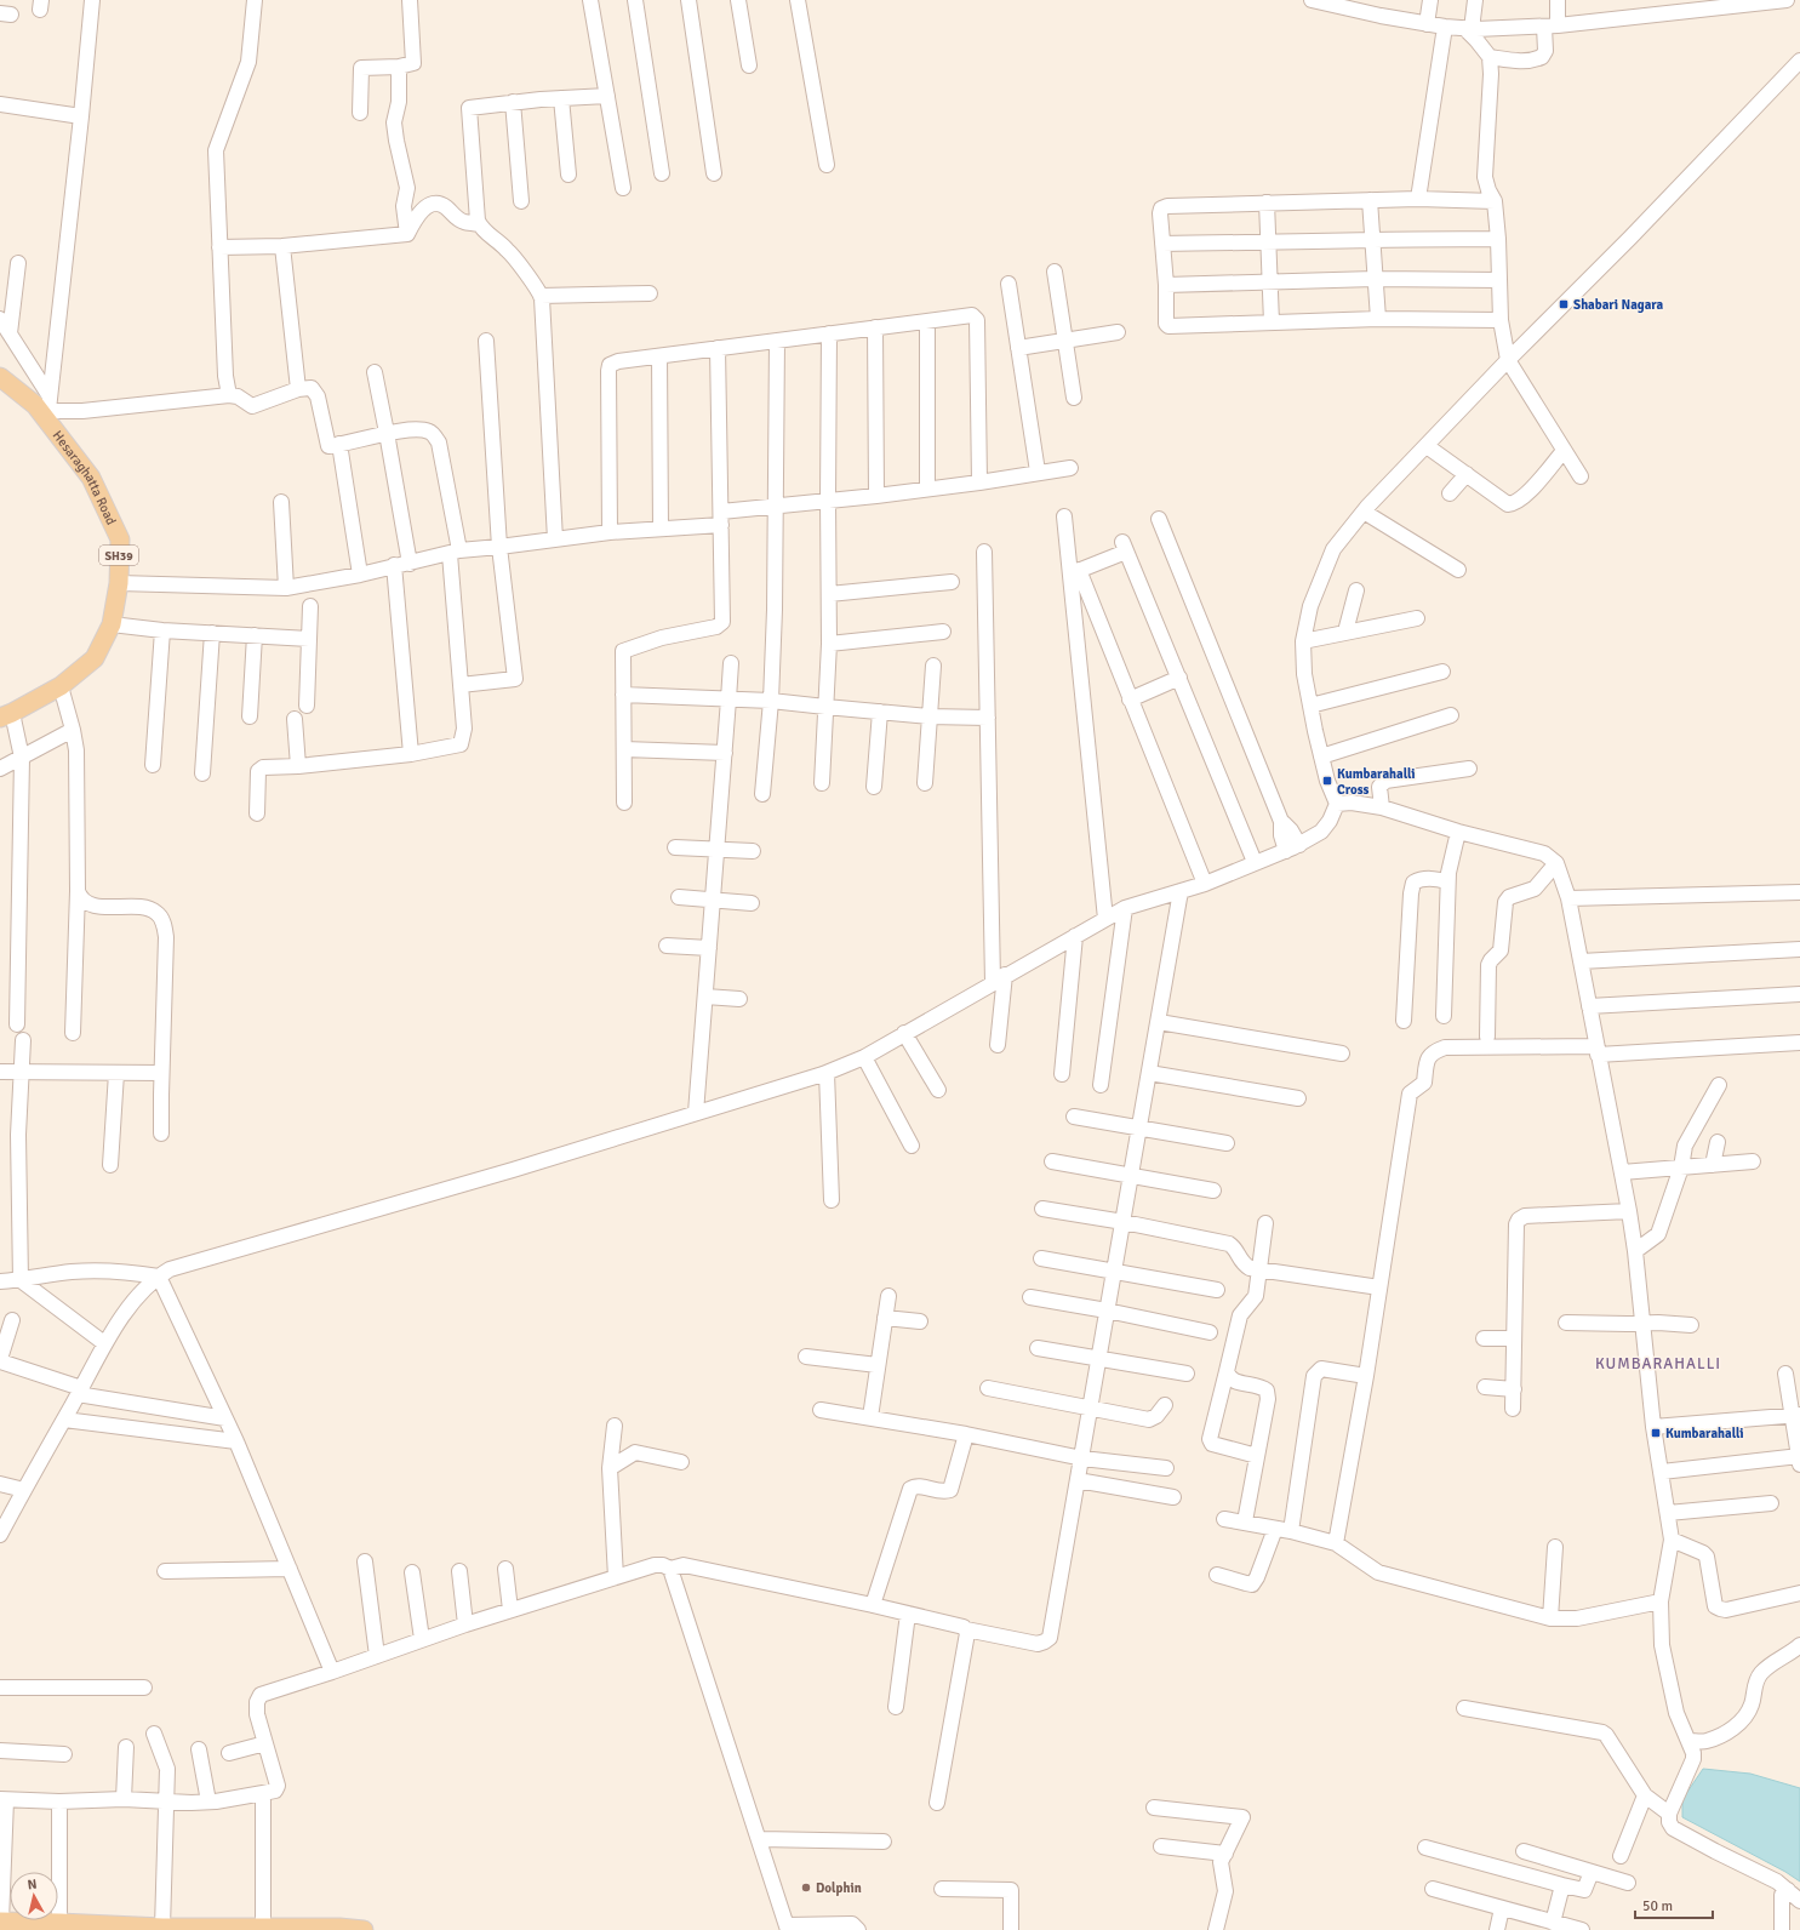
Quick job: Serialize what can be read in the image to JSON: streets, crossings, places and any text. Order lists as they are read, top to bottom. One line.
{"streets":{"main road":["Hesaraghatta Road","SH39"]},"districts":["KUMBARAHALLI"],"places":{"transit":["Shabari Nagara","Kumbarahalli Cross","Kumbarahalli"],"other":["Dolphin"]},"scale_bar":"50 m","north":"top"}
